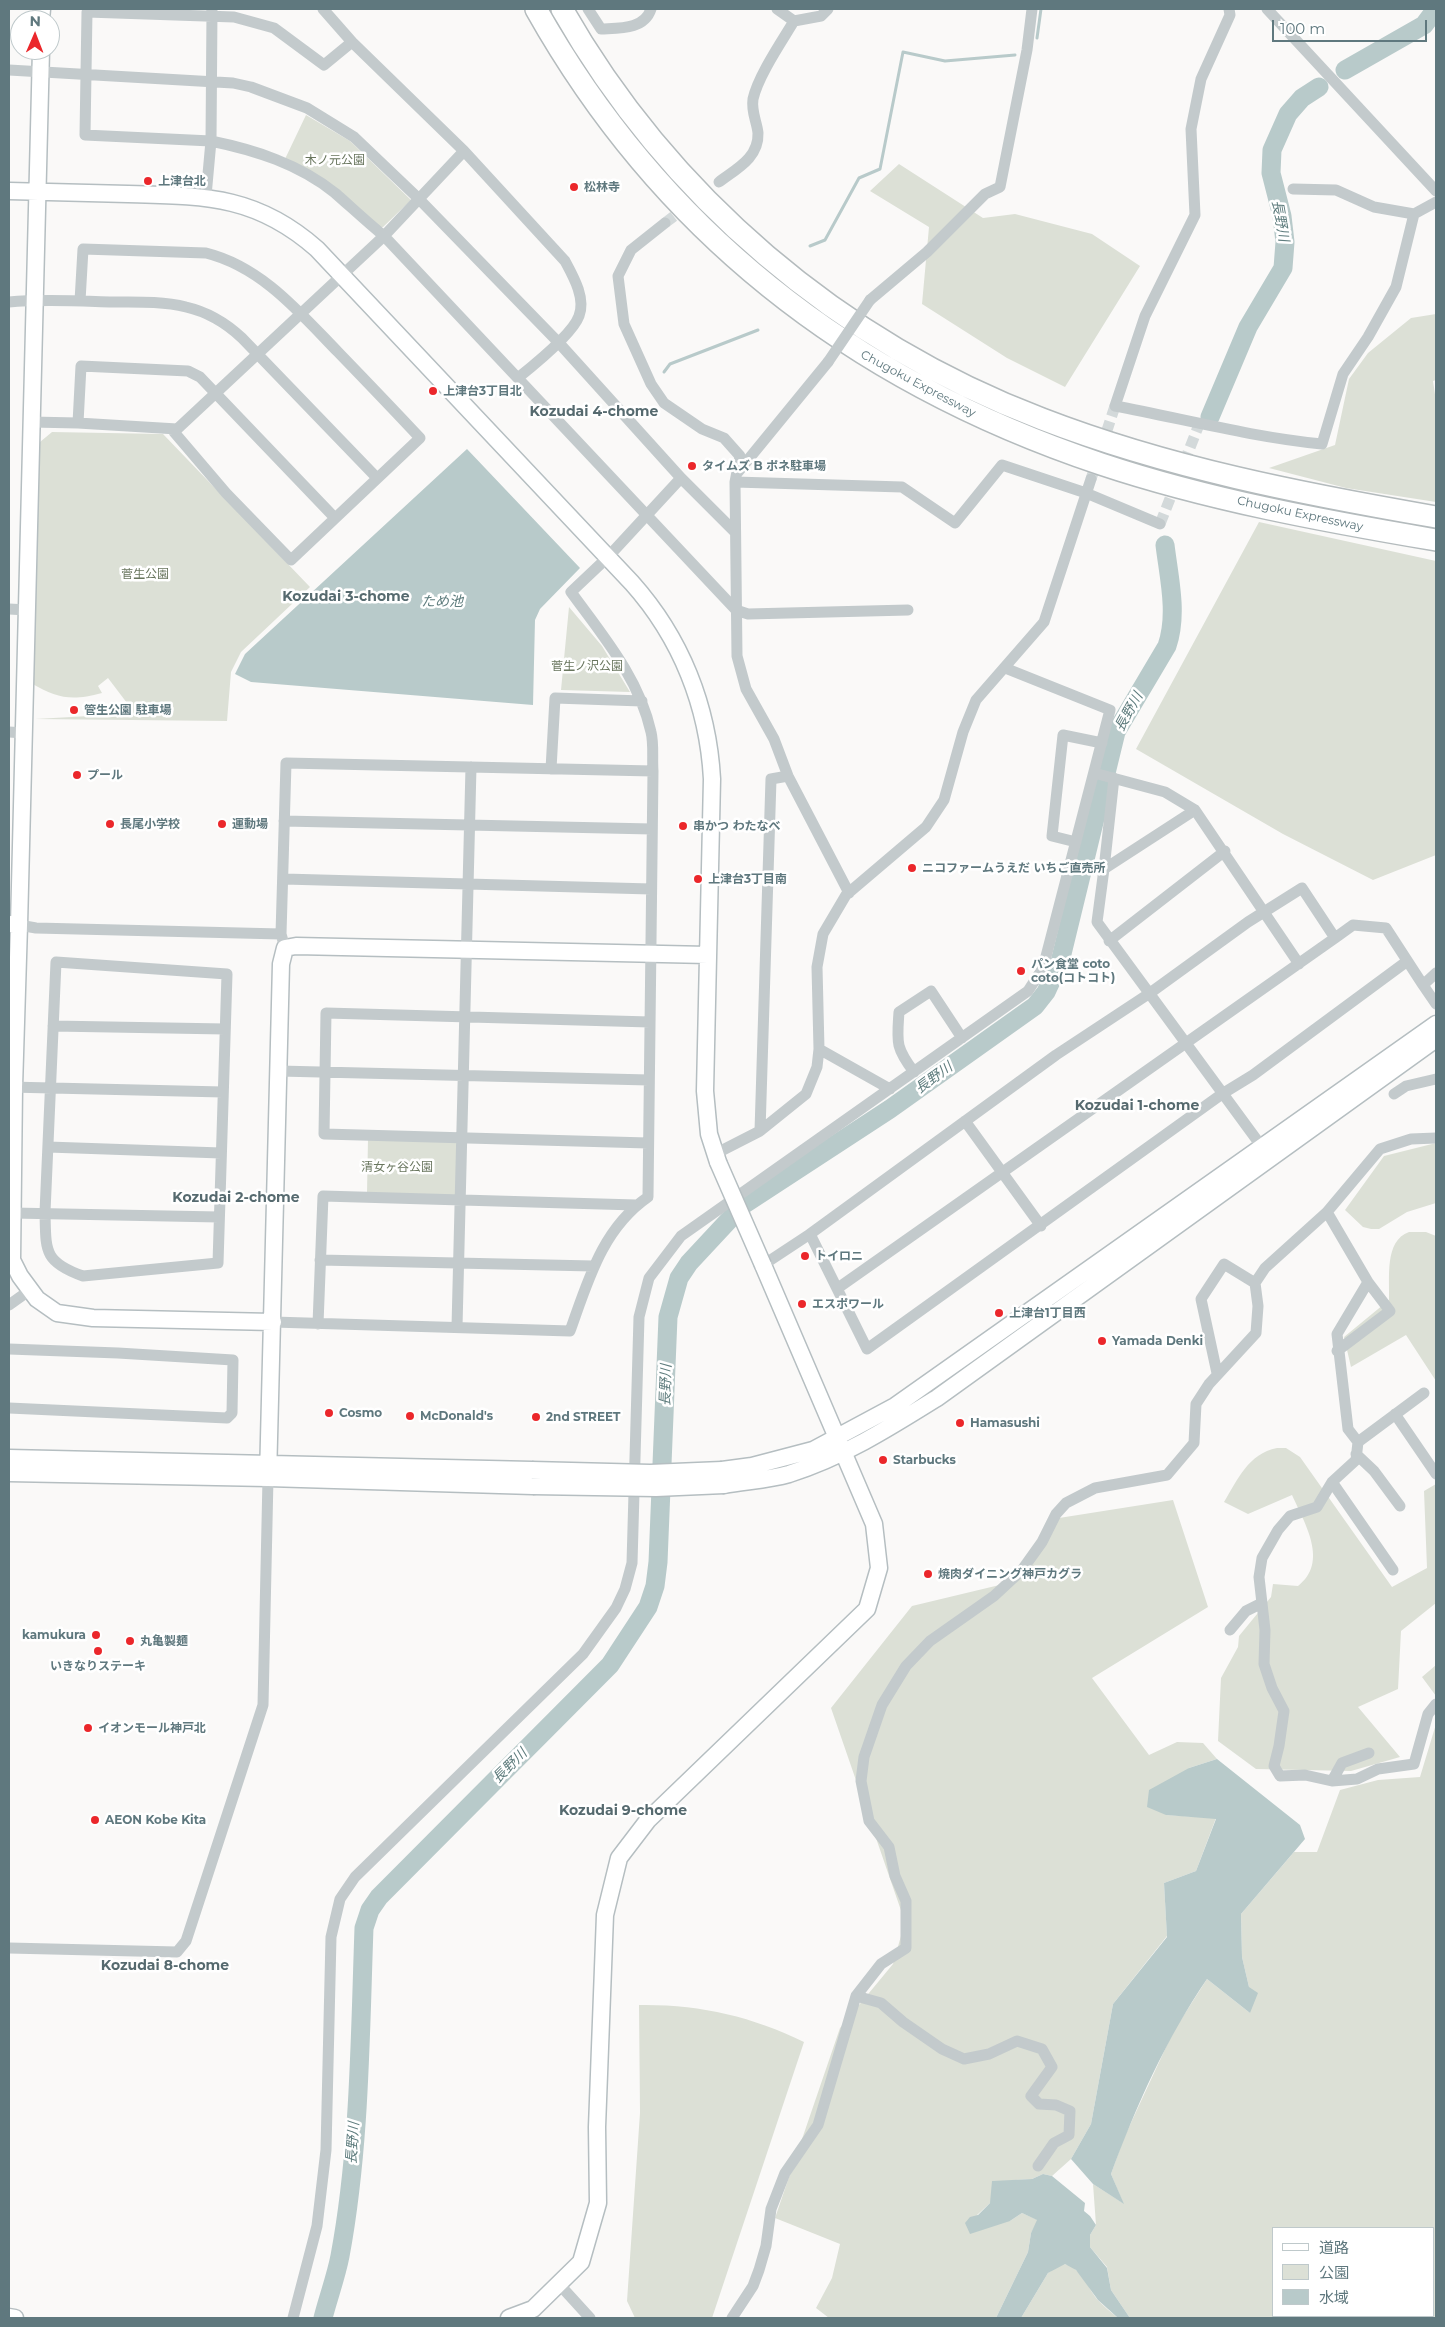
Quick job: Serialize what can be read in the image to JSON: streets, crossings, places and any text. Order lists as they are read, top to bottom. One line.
{"streets":{"highway":["Chugoku Expressway"]},"districts":["Kozudai 4-chome","Kozudai 3-chome","Kozudai 1-chome","Kozudai 2-chome","Kozudai 9-chome","Kozudai 8-chome"],"water":["長野川","ため池"],"parks":["木ノ元公園","菅生公園","菅生ノ沢公園","清女ヶ谷公園"],"places":["上津台北","松林寺","上津台3丁目北","タイムズ B ポネ駐車場","管生公園 駐車場","プール","長尾小学校","運動場","串かつ わたなべ","ニコファームうえだ いちご直売所","上津台3丁目南","パン食堂 coto coto(コトコト)","トイロニ","エスポワール","上津台1丁目西","Yamada Denki","Cosmo","McDonald's","2nd STREET","Hamasushi","Starbucks","焼肉ダイニング神戸カグラ","kamukura","丸亀製麺","いきなりステーキ","イオンモール神戸北","AEON Kobe Kita"],"legend":["道路","公園","水域"],"scale_bar":"100 m","north":"top"}
